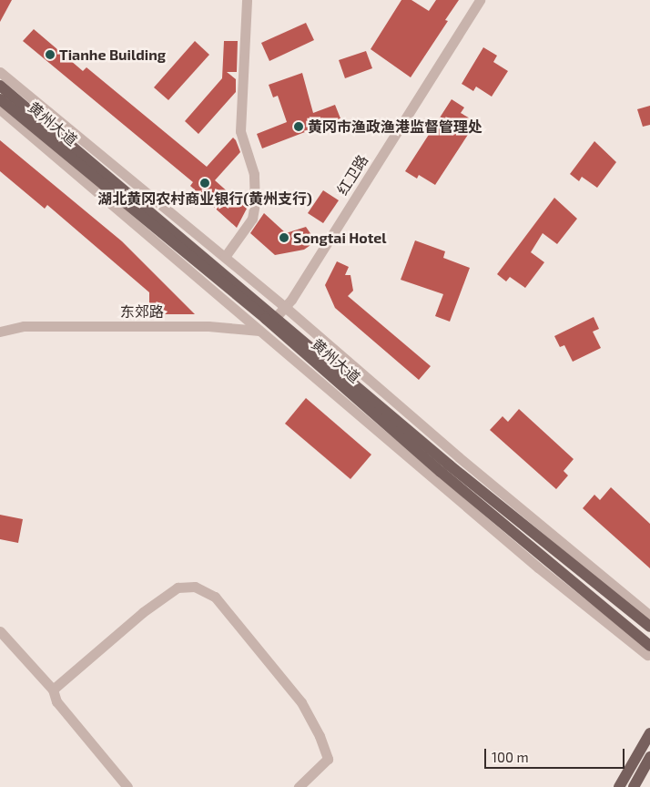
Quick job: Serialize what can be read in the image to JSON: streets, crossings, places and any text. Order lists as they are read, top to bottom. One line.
{"streets":{"main road":["黄州大道"],"street":["红卫路","东郊路"]},"crossings":[["黄州大道","红卫路"],["黄州大道","东郊路"]],"places":["Tianhe Building","黄冈市渔政渔港监督管理处","湖北黄冈农村商业银行(黄州支行)","Songtai Hotel"],"scale_bar":"100 m"}
